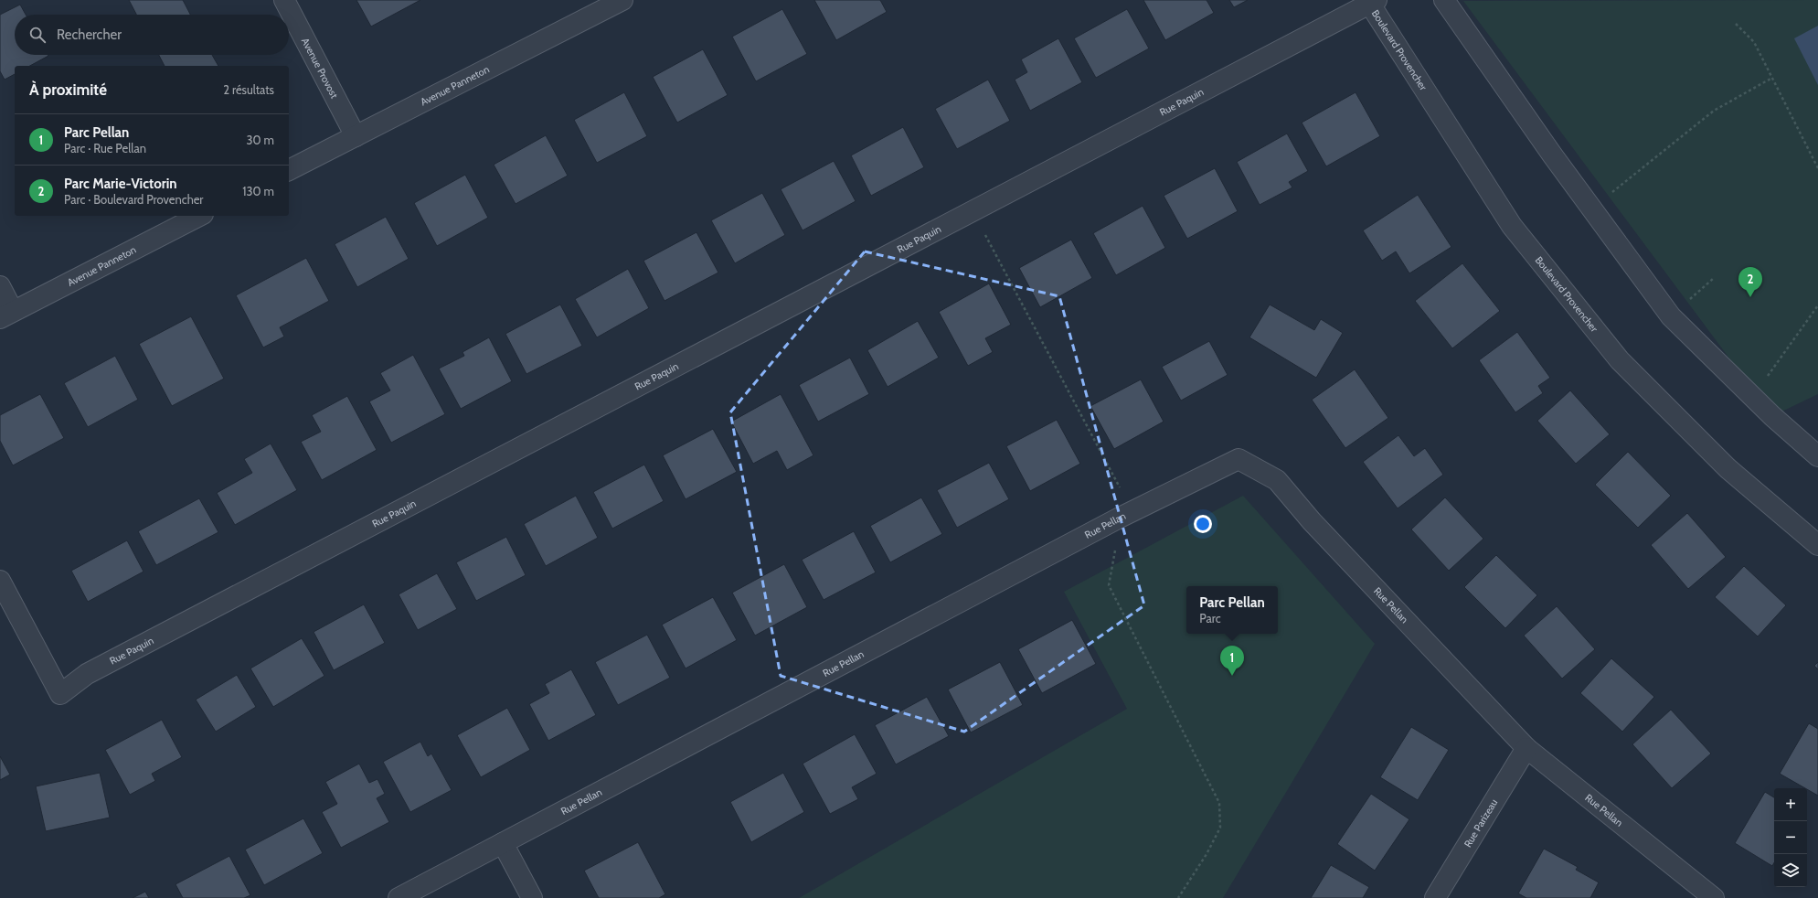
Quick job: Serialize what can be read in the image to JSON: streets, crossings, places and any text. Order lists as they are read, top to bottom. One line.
{"streets":{"street":["Boulevard Provencher","Avenue Provost","Avenue Panneton","Rue Paquin","Rue Pellan","Rue Parizeau"]},"crossings":[["Boulevard Provencher","Rue Paquin"],["Avenue Provost","Avenue Panneton"],["Rue Pellan","Rue Parizeau"]],"page":{"search":"Rechercher","heading":["À proximité","2 résultats"],"list":[{"mark":"1","name":"Parc Pellan","note":"Parc · Rue Pellan","value":"30 m"},{"mark":"2","name":"Parc Marie-Victorin","note":"Parc · Boulevard Provencher","value":"130 m"}],"pins":["2","1"],"popup":["Parc Pellan","Parc"],"map_buttons":["+","−"]}}
